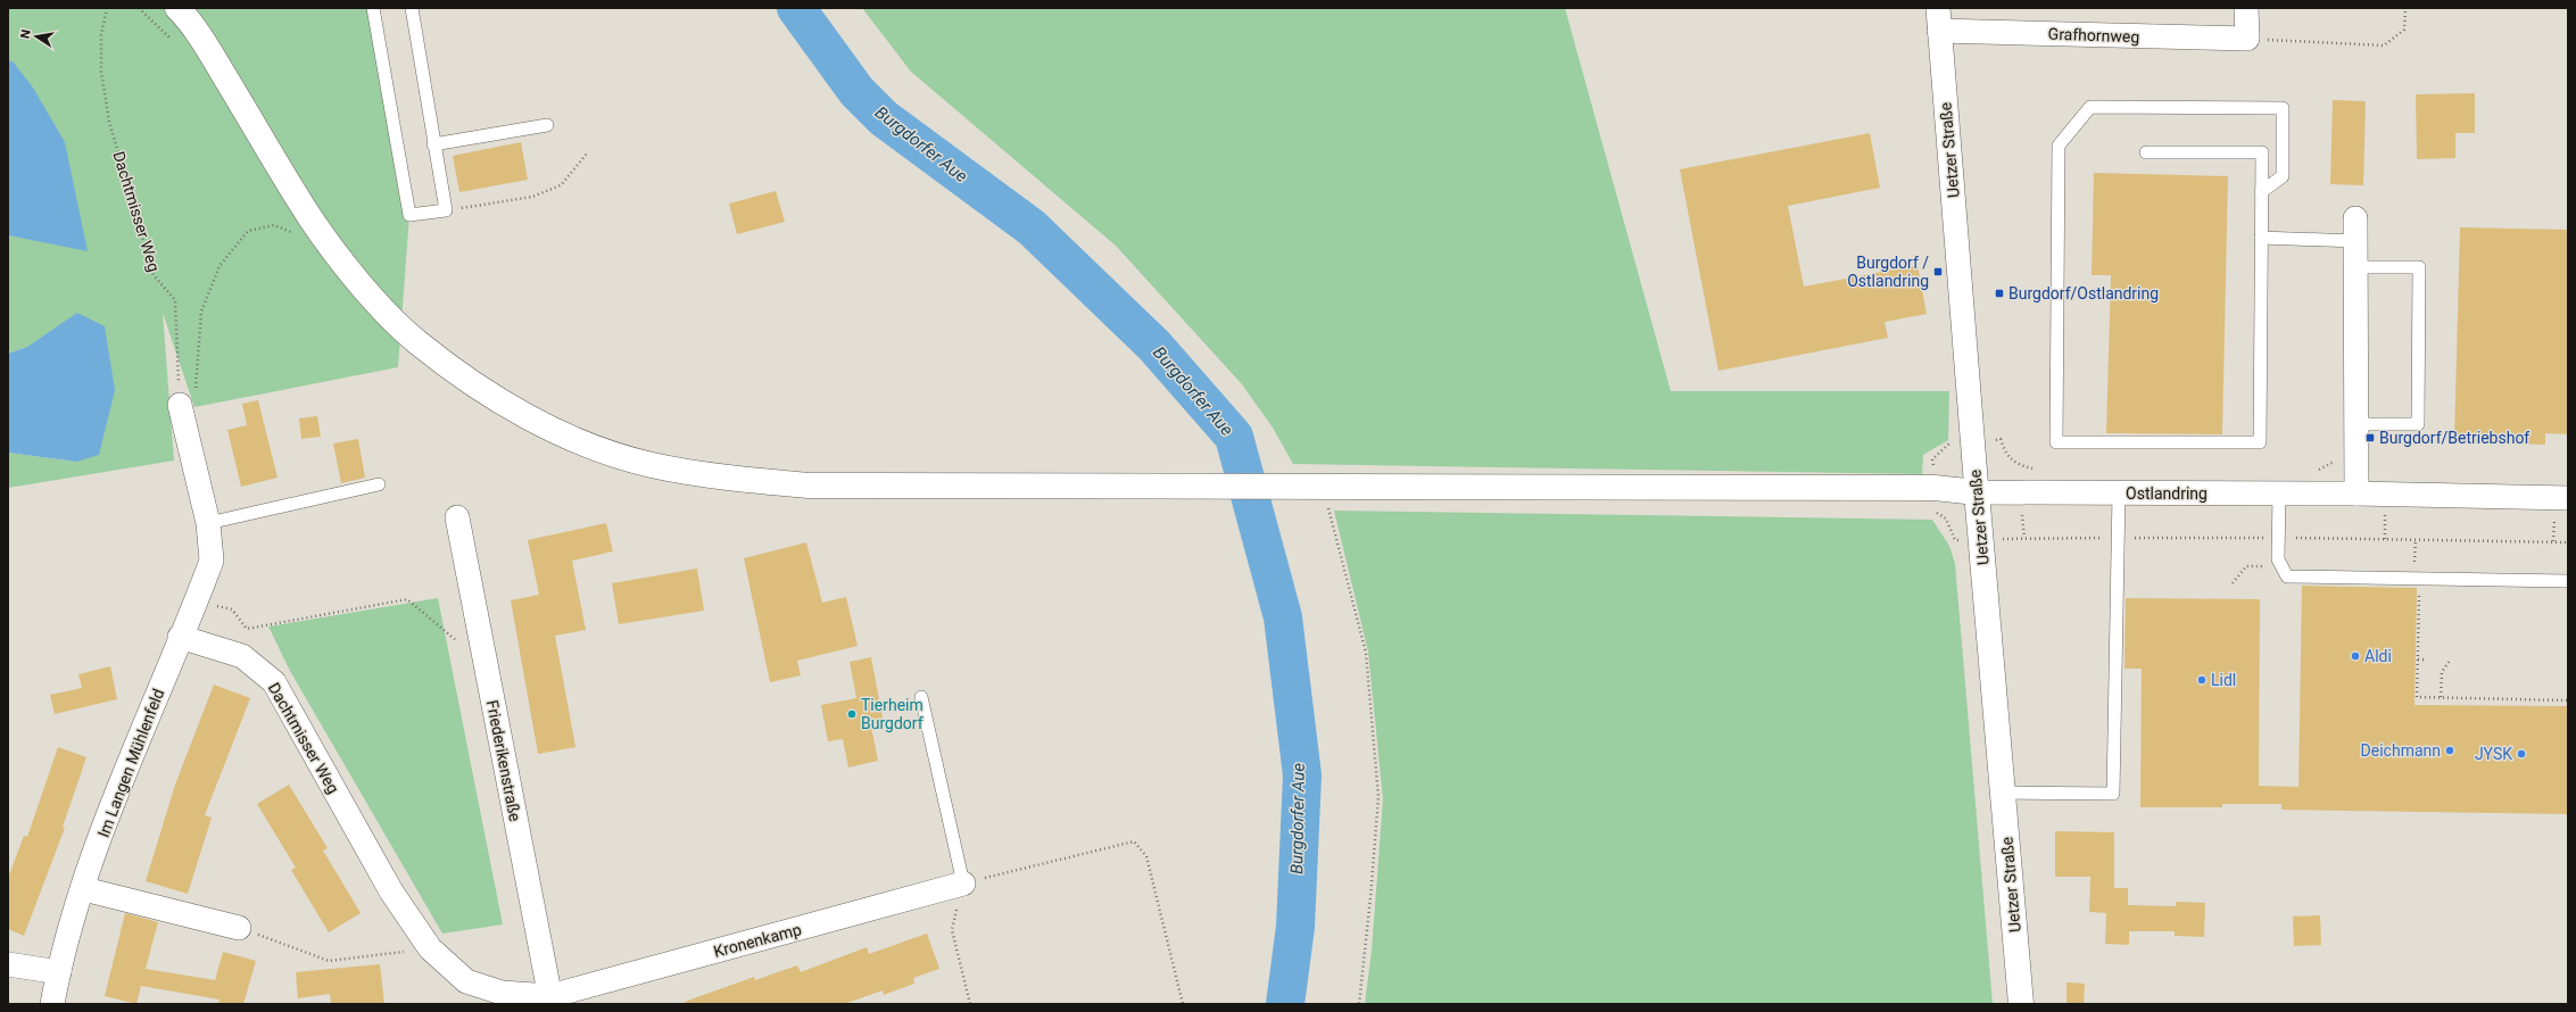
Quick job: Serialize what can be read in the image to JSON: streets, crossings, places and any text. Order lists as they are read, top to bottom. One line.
{"streets":{"street":["Grafhornweg","Uetzer Straße","Dachtmisser Weg","Ostlandring","Friederikenstraße","Im Langen Mühlenfeld","Kronenkamp"]},"crossings":[["Grafhornweg","Uetzer Straße"],["Uetzer Straße","Ostlandring"],["Dachtmisser Weg","Friederikenstraße"],["Dachtmisser Weg","Im Langen Mühlenfeld"],["Dachtmisser Weg","Kronenkamp"],["Friederikenstraße","Kronenkamp"]],"water":["Burgdorfer Aue"],"places":{"transit":["Burgdorf / Ostlandring","Burgdorf/Ostlandring","Burgdorf/Betriebshof"],"other":["Aldi","Lidl","Tierheim Burgdorf","Deichmann","JYSK"]},"north":"left"}
